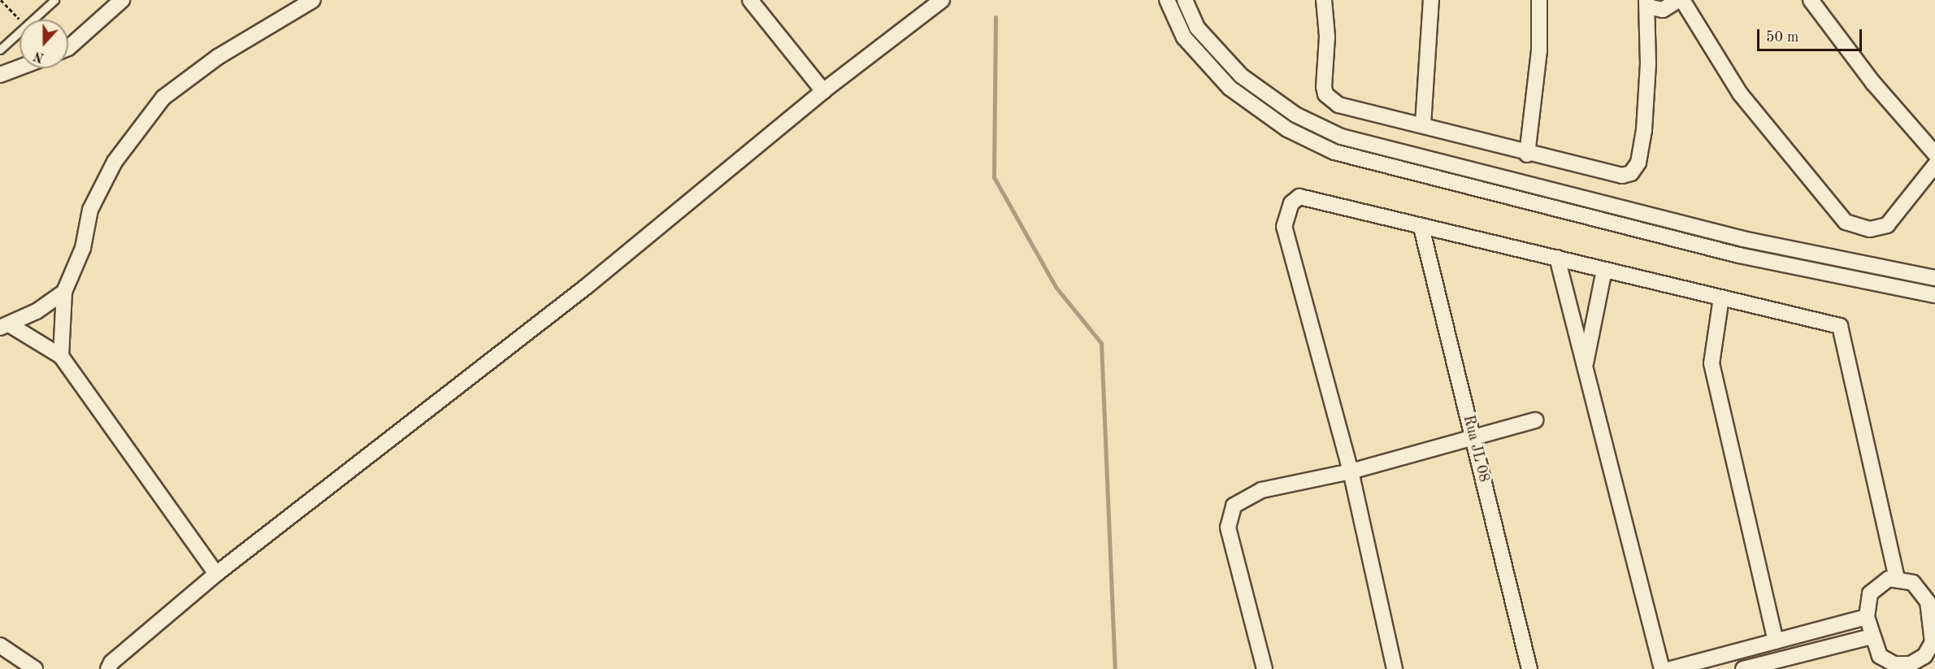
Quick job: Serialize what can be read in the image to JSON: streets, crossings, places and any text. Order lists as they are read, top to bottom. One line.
{"streets":{"street":["Rua JL 08"]},"scale_bar":"50 m","north":"bottom"}
